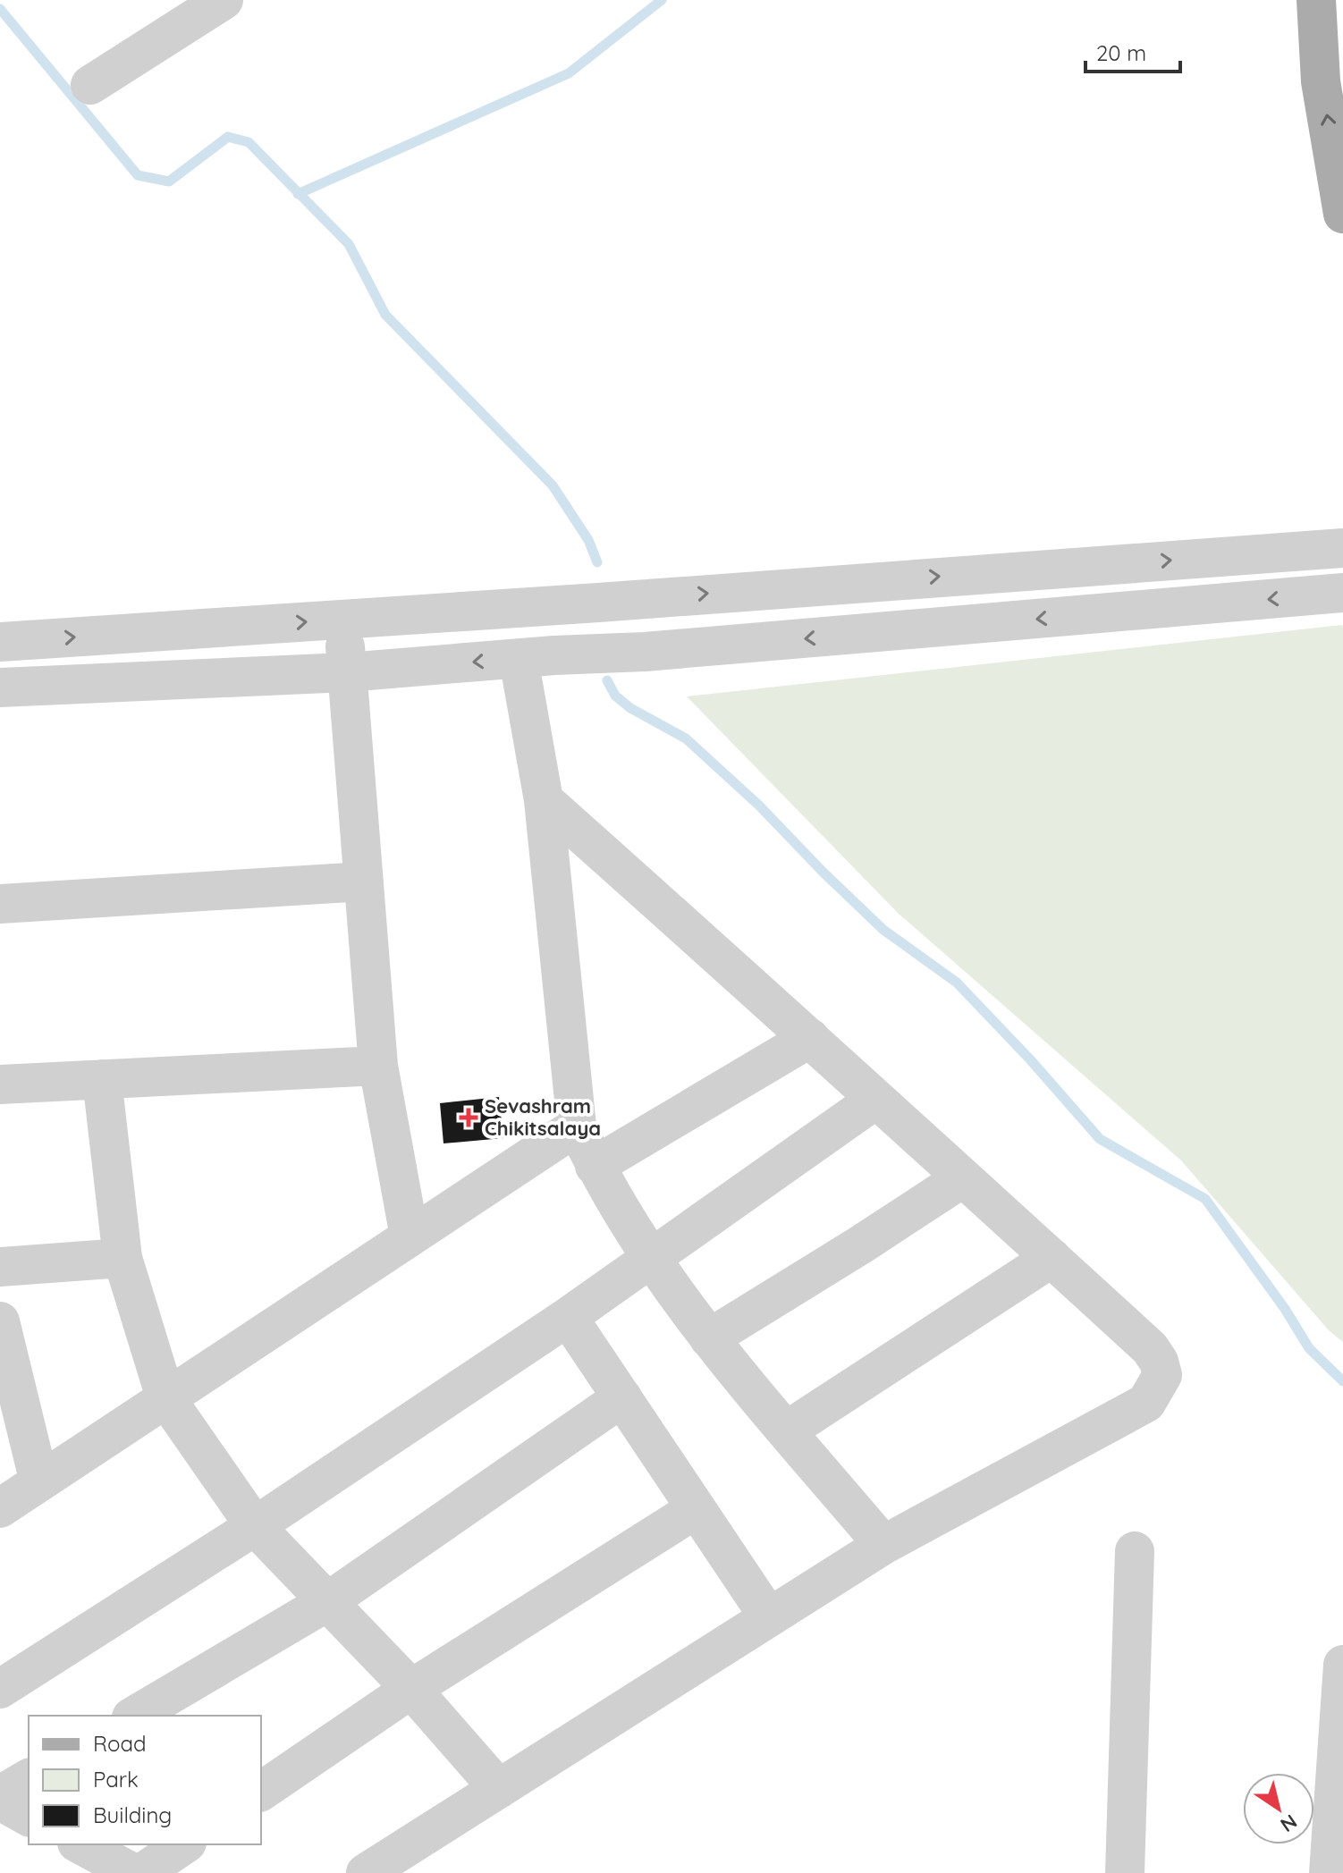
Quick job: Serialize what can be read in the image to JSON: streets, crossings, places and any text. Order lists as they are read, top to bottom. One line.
{"places":{"health":["Sevashram Chikitsalaya"]},"legend":["Road","Park","Building"],"scale_bar":"20 m","north":"bottom right"}
